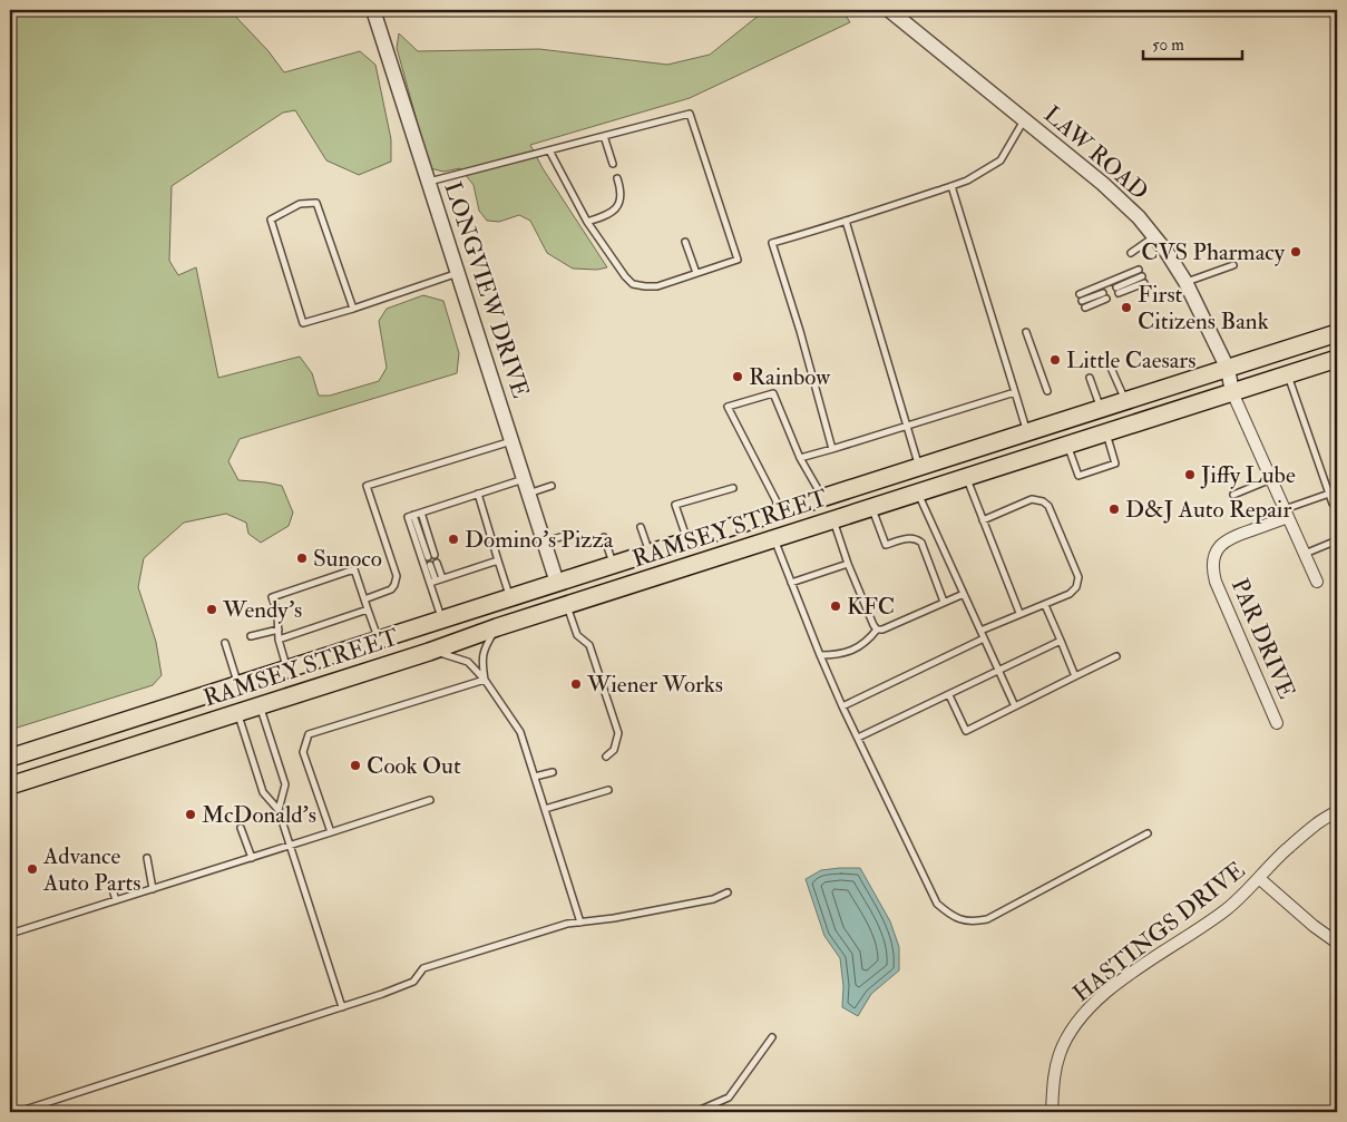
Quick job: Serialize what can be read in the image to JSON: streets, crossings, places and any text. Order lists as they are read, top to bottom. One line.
{"streets":{"main road":["RAMSEY STREET"],"street":["LAW ROAD","LONGVIEW DRIVE","PAR DRIVE","HASTINGS DRIVE"]},"crossings":[["LAW ROAD","RAMSEY STREET"],["LONGVIEW DRIVE","RAMSEY STREET"]],"places":["CVS Pharmacy","First Citizens Bank","Little Caesars","Rainbow","Jiffy Lube","D&J Auto Repair","Domino's Pizza","Sunoco","KFC","Wendy's","Wiener Works","Cook Out","McDonald's","Advance Auto Parts"],"scale_bar":"50 m"}
